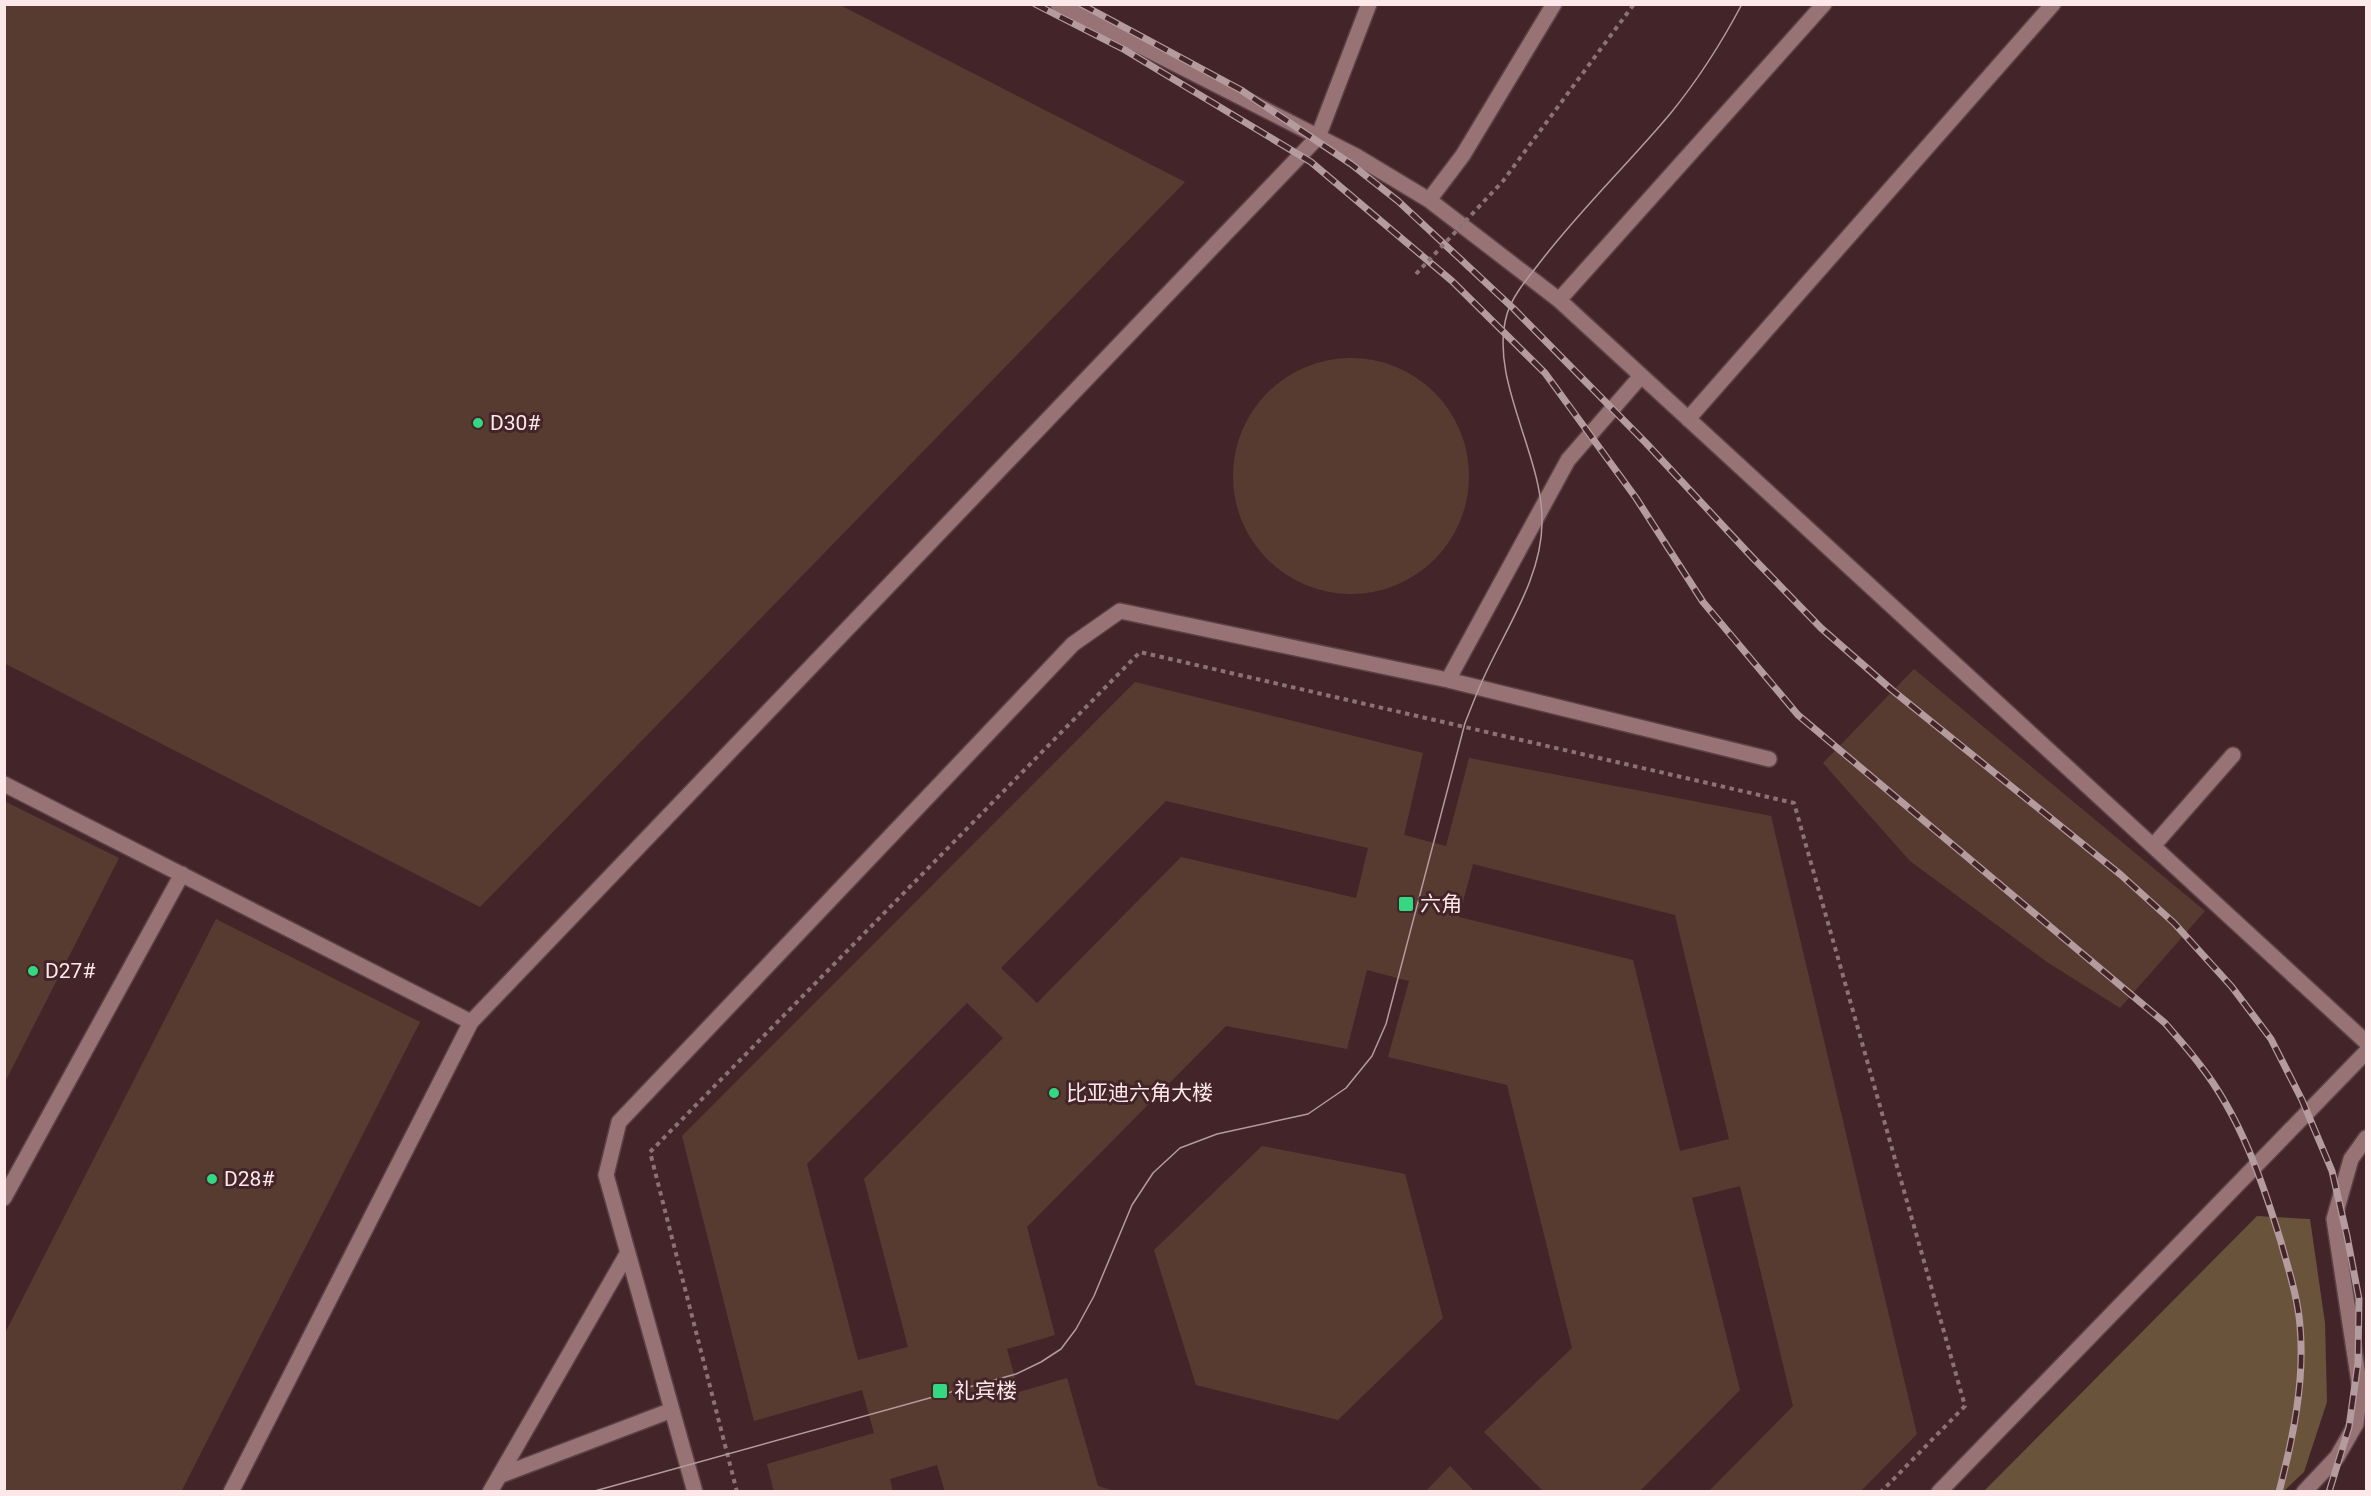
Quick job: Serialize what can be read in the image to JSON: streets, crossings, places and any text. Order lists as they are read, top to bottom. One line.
{"places":{"other":["D30#","D27#","比亚迪六角大楼","D28#"],"transit":["六角","礼宾楼"]}}
